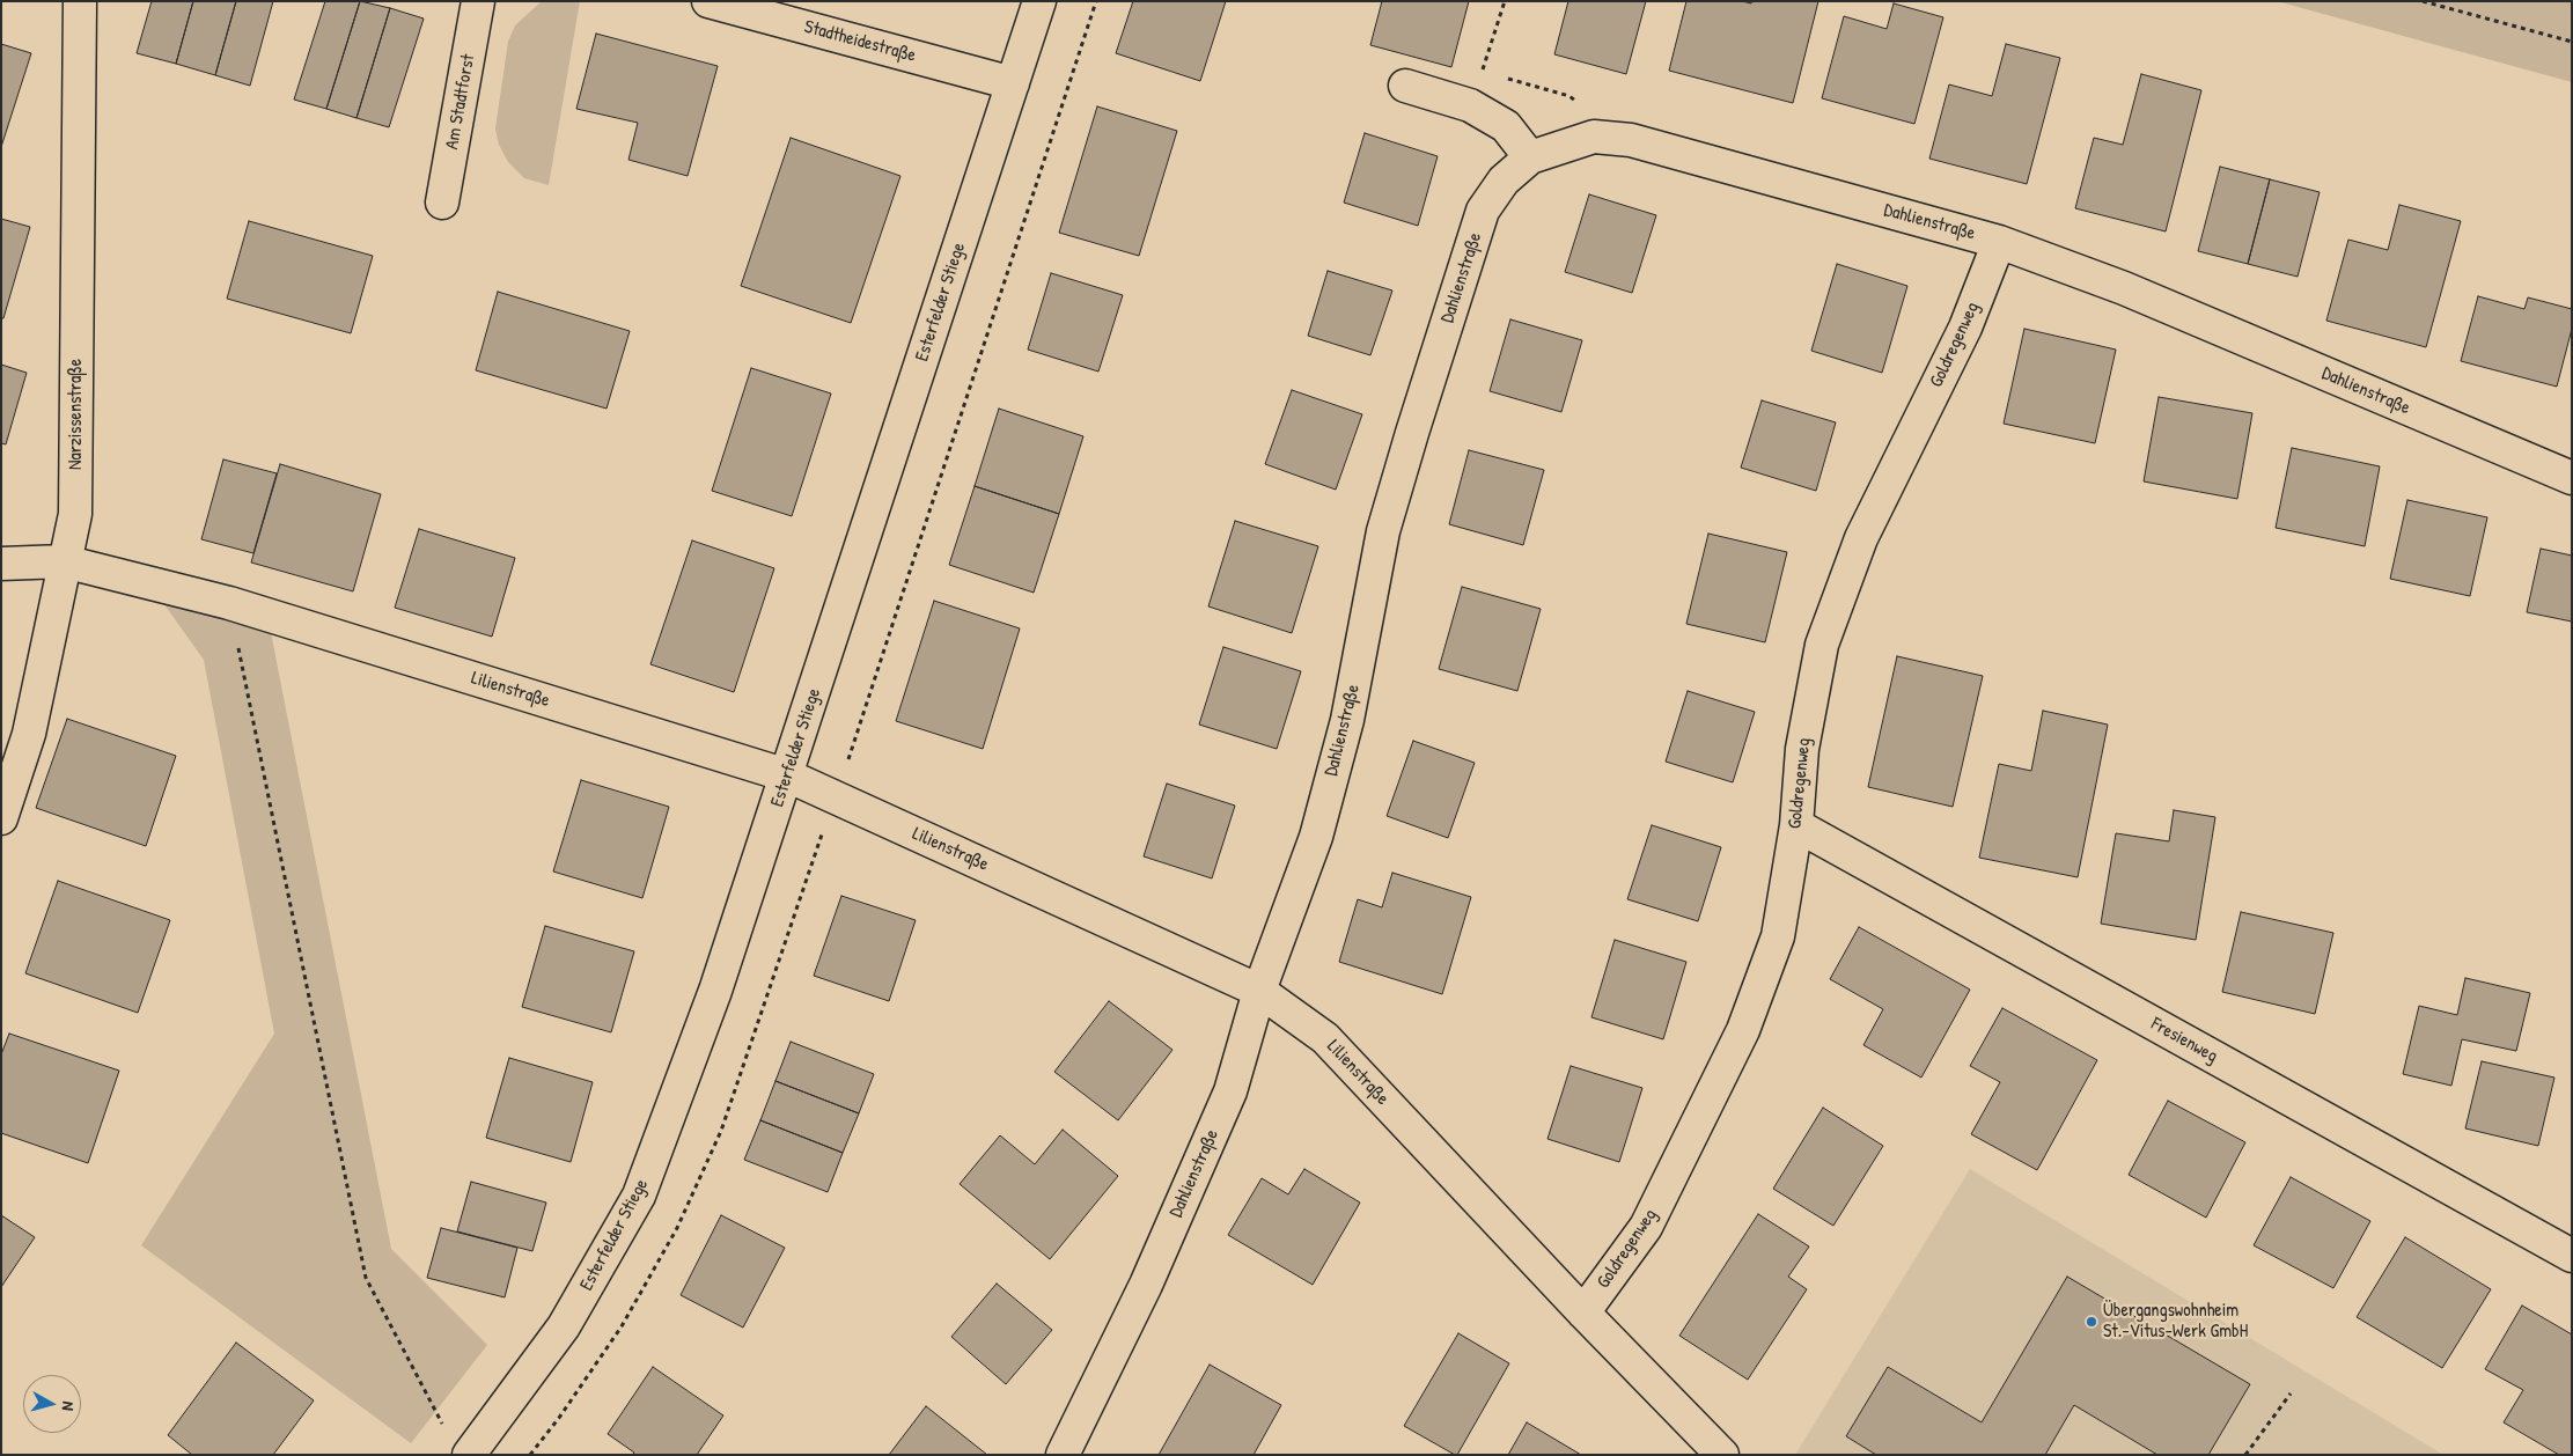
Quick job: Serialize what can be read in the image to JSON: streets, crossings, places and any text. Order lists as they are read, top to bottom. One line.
{"streets":{"street":["Stadtheidestraße","Am Stadtforst","Dahlienstraße","Esterfelder Stiege","Goldregenweg","Narzissenstraße","Lilienstraße","Fresienweg"]},"crossings":[["Stadtheidestraße","Esterfelder Stiege"],["Dahlienstraße","Goldregenweg"],["Dahlienstraße","Lilienstraße"],["Esterfelder Stiege","Lilienstraße"],["Goldregenweg","Lilienstraße"],["Goldregenweg","Fresienweg"],["Narzissenstraße","Lilienstraße"]],"places":["Übergangswohnheim St.-Vitus-Werk GmbH"],"north":"right"}
